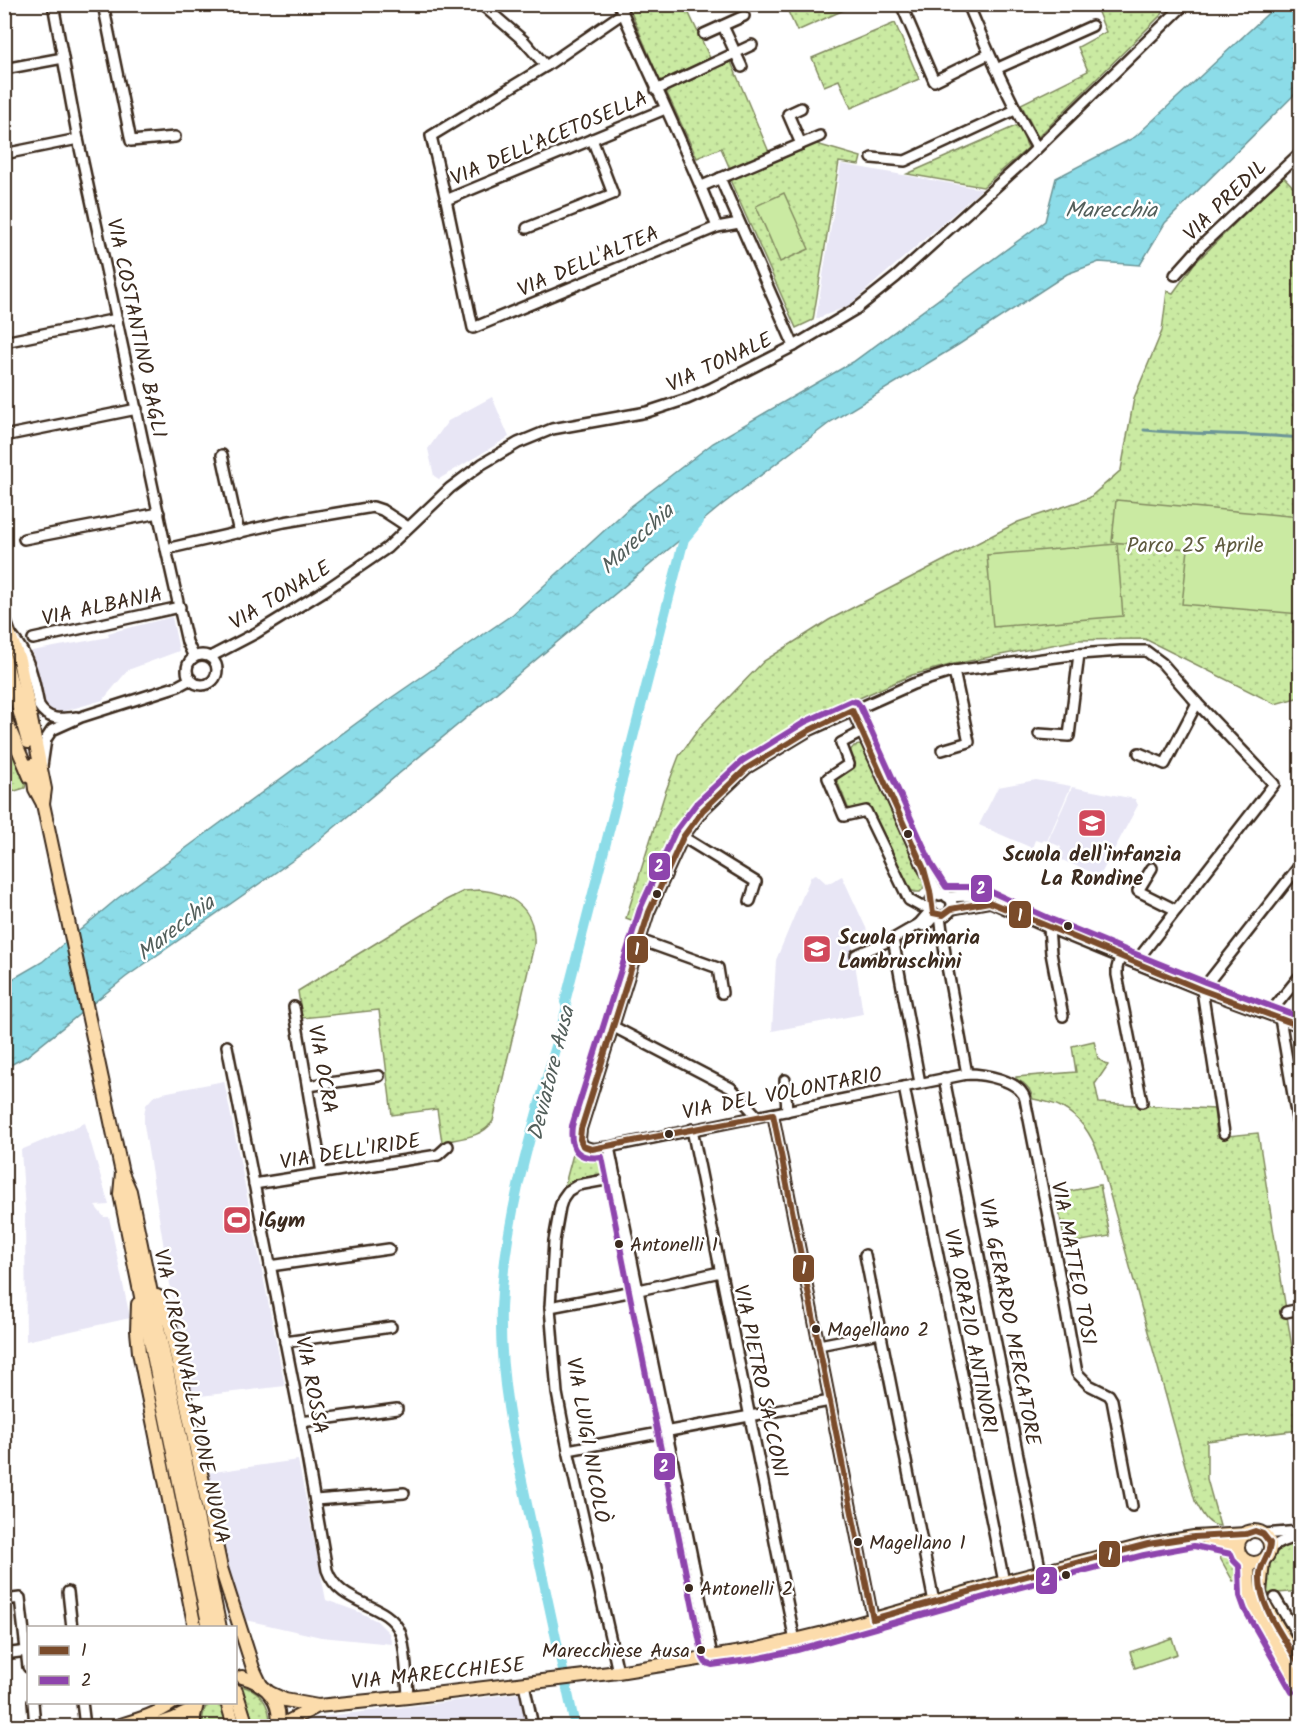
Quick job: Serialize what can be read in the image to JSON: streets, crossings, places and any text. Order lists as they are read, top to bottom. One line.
{"streets":{"main road":["VIA CIRCONVALLAZIONE NUOVA","VIA MARECCHIESE"],"street":["VIA DELL'ACETOSELLA","VIA PREDIL","VIA DELL'ALTEA","VIA COSTANTINO BAGLI","VIA TONALE","VIA ALBANIA","VIA OCRA","VIA DEL VOLONTARIO","VIA DELL'IRIDE","VIA MATTEO TOSI","VIA GERARDO MERCATORE","VIA ORAZIO ANTINORI","VIA PIETRO SACCONI","VIA ROSSA","VIA LUIGI NICOLÒ"]},"crossings":[["VIA DELL'ACETOSELLA","VIA DELL'ALTEA"],["VIA COSTANTINO BAGLI","VIA TONALE"],["VIA COSTANTINO BAGLI","VIA ALBANIA"],["VIA OCRA","VIA DELL'IRIDE"],["VIA DEL VOLONTARIO","VIA MATTEO TOSI"],["VIA DEL VOLONTARIO","VIA GERARDO MERCATORE"],["VIA DEL VOLONTARIO","VIA ORAZIO ANTINORI"],["VIA DEL VOLONTARIO","VIA PIETRO SACCONI"],["VIA DELL'IRIDE","VIA ROSSA"],["VIA MATTEO TOSI","VIA GERARDO MERCATORE"],["VIA GERARDO MERCATORE","VIA MARECCHIESE"],["VIA ORAZIO ANTINORI","VIA MARECCHIESE"],["VIA PIETRO SACCONI","VIA MARECCHIESE"],["VIA ROSSA","VIA MARECCHIESE"],["VIA LUIGI NICOLÒ","VIA MARECCHIESE"]],"water":["Marecchia","Deviatore Ausa"],"parks":["Parco 25 Aprile"],"places":{"school or university":["Scuola dell'infanzia La Rondine","Scuola primaria Lambruschini"],"sports":["IGym"],"other":["Antonelli 1","Magellano 2","Magellano 1","Antonelli 2","Marecchiese Ausa"]},"lines":["transit line 2","transit line 1"],"legend":["1","2"]}
